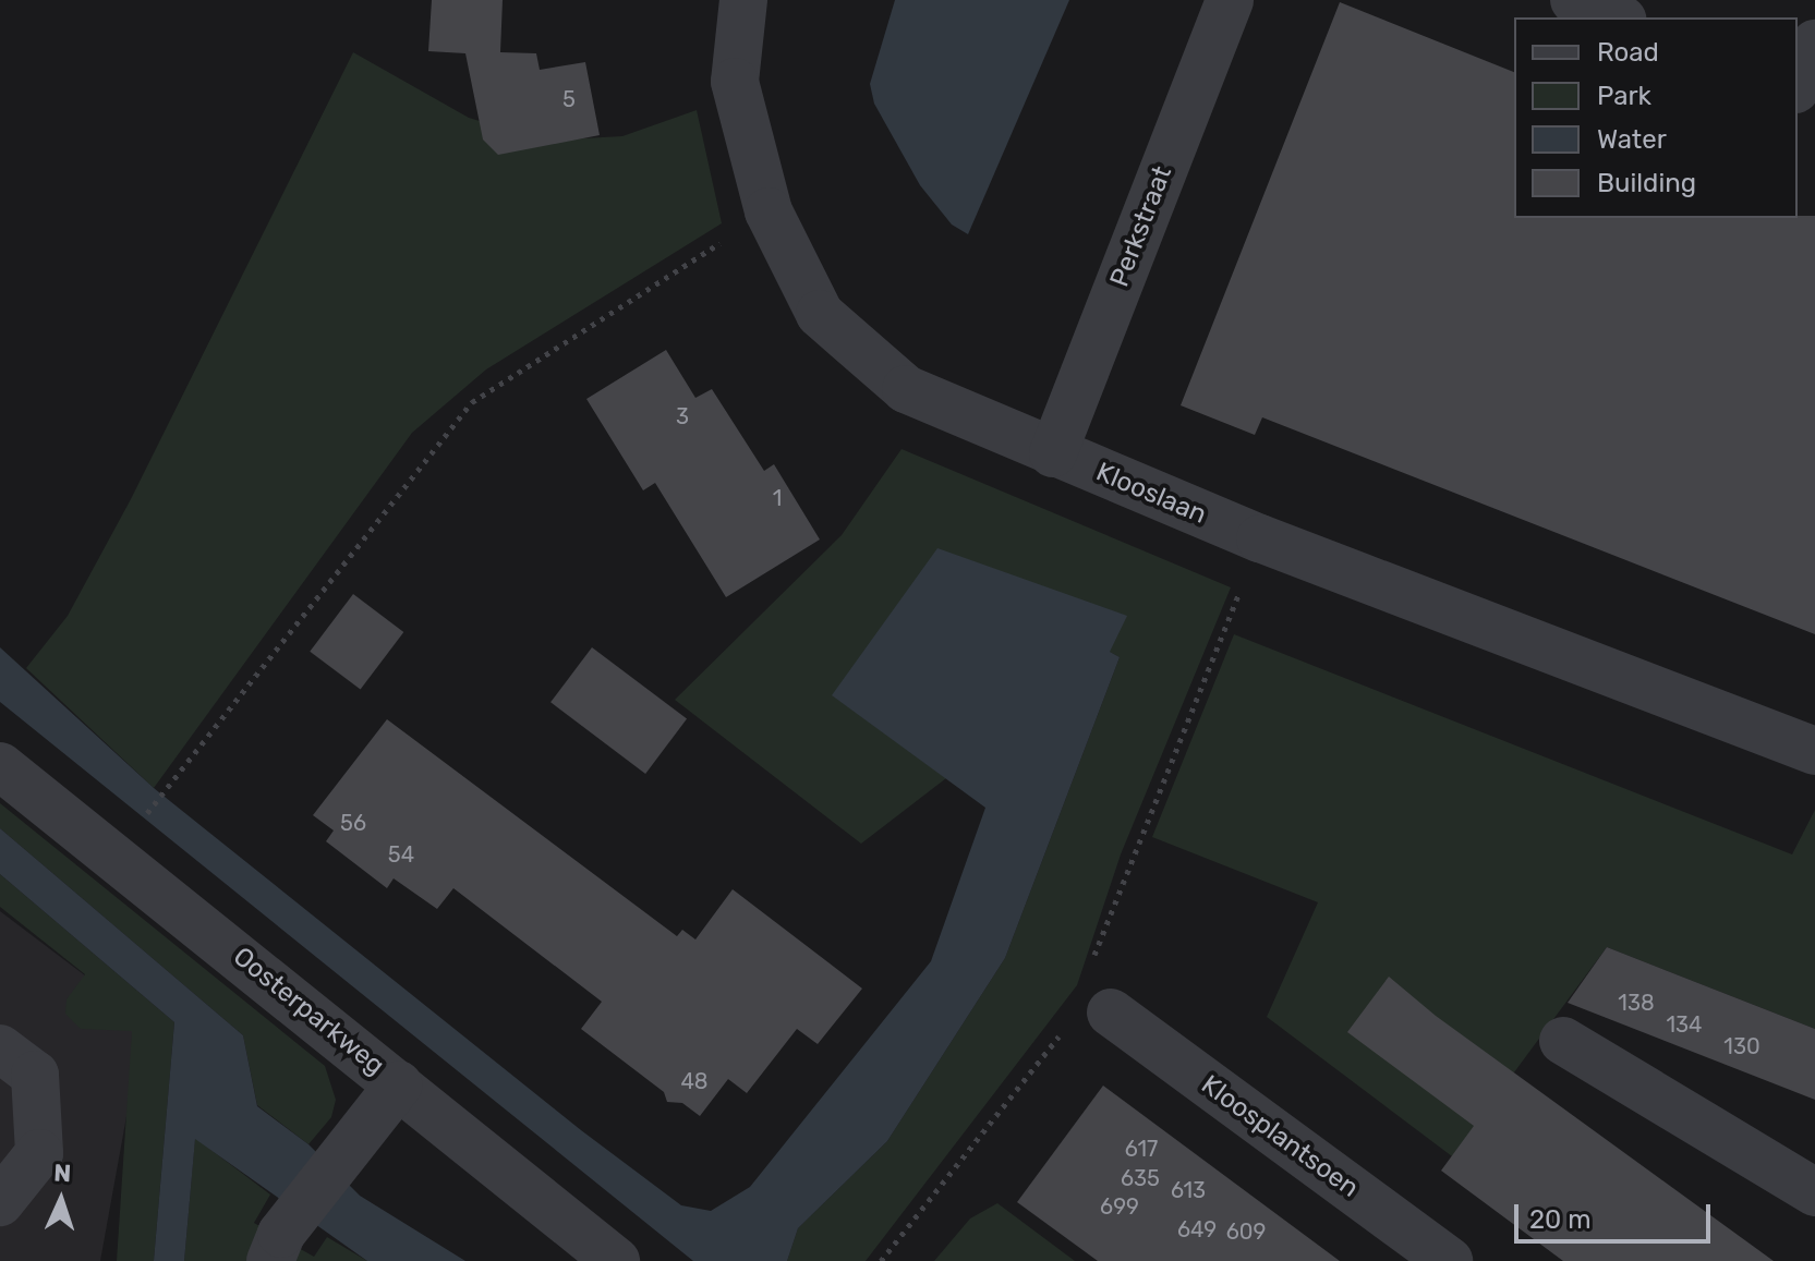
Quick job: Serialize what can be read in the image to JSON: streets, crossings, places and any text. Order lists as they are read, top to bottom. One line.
{"streets":{"street":["Perkstraat","Klooslaan","Oosterparkweg","Kloosplantsoen"]},"crossings":[["Perkstraat","Klooslaan"]],"house_numbers":["5","3","1","56","54","138","134","130","48","617","635","613","699","649","609"],"legend":["Road","Park","Water","Building"],"scale_bar":"20 m","north":"top"}
